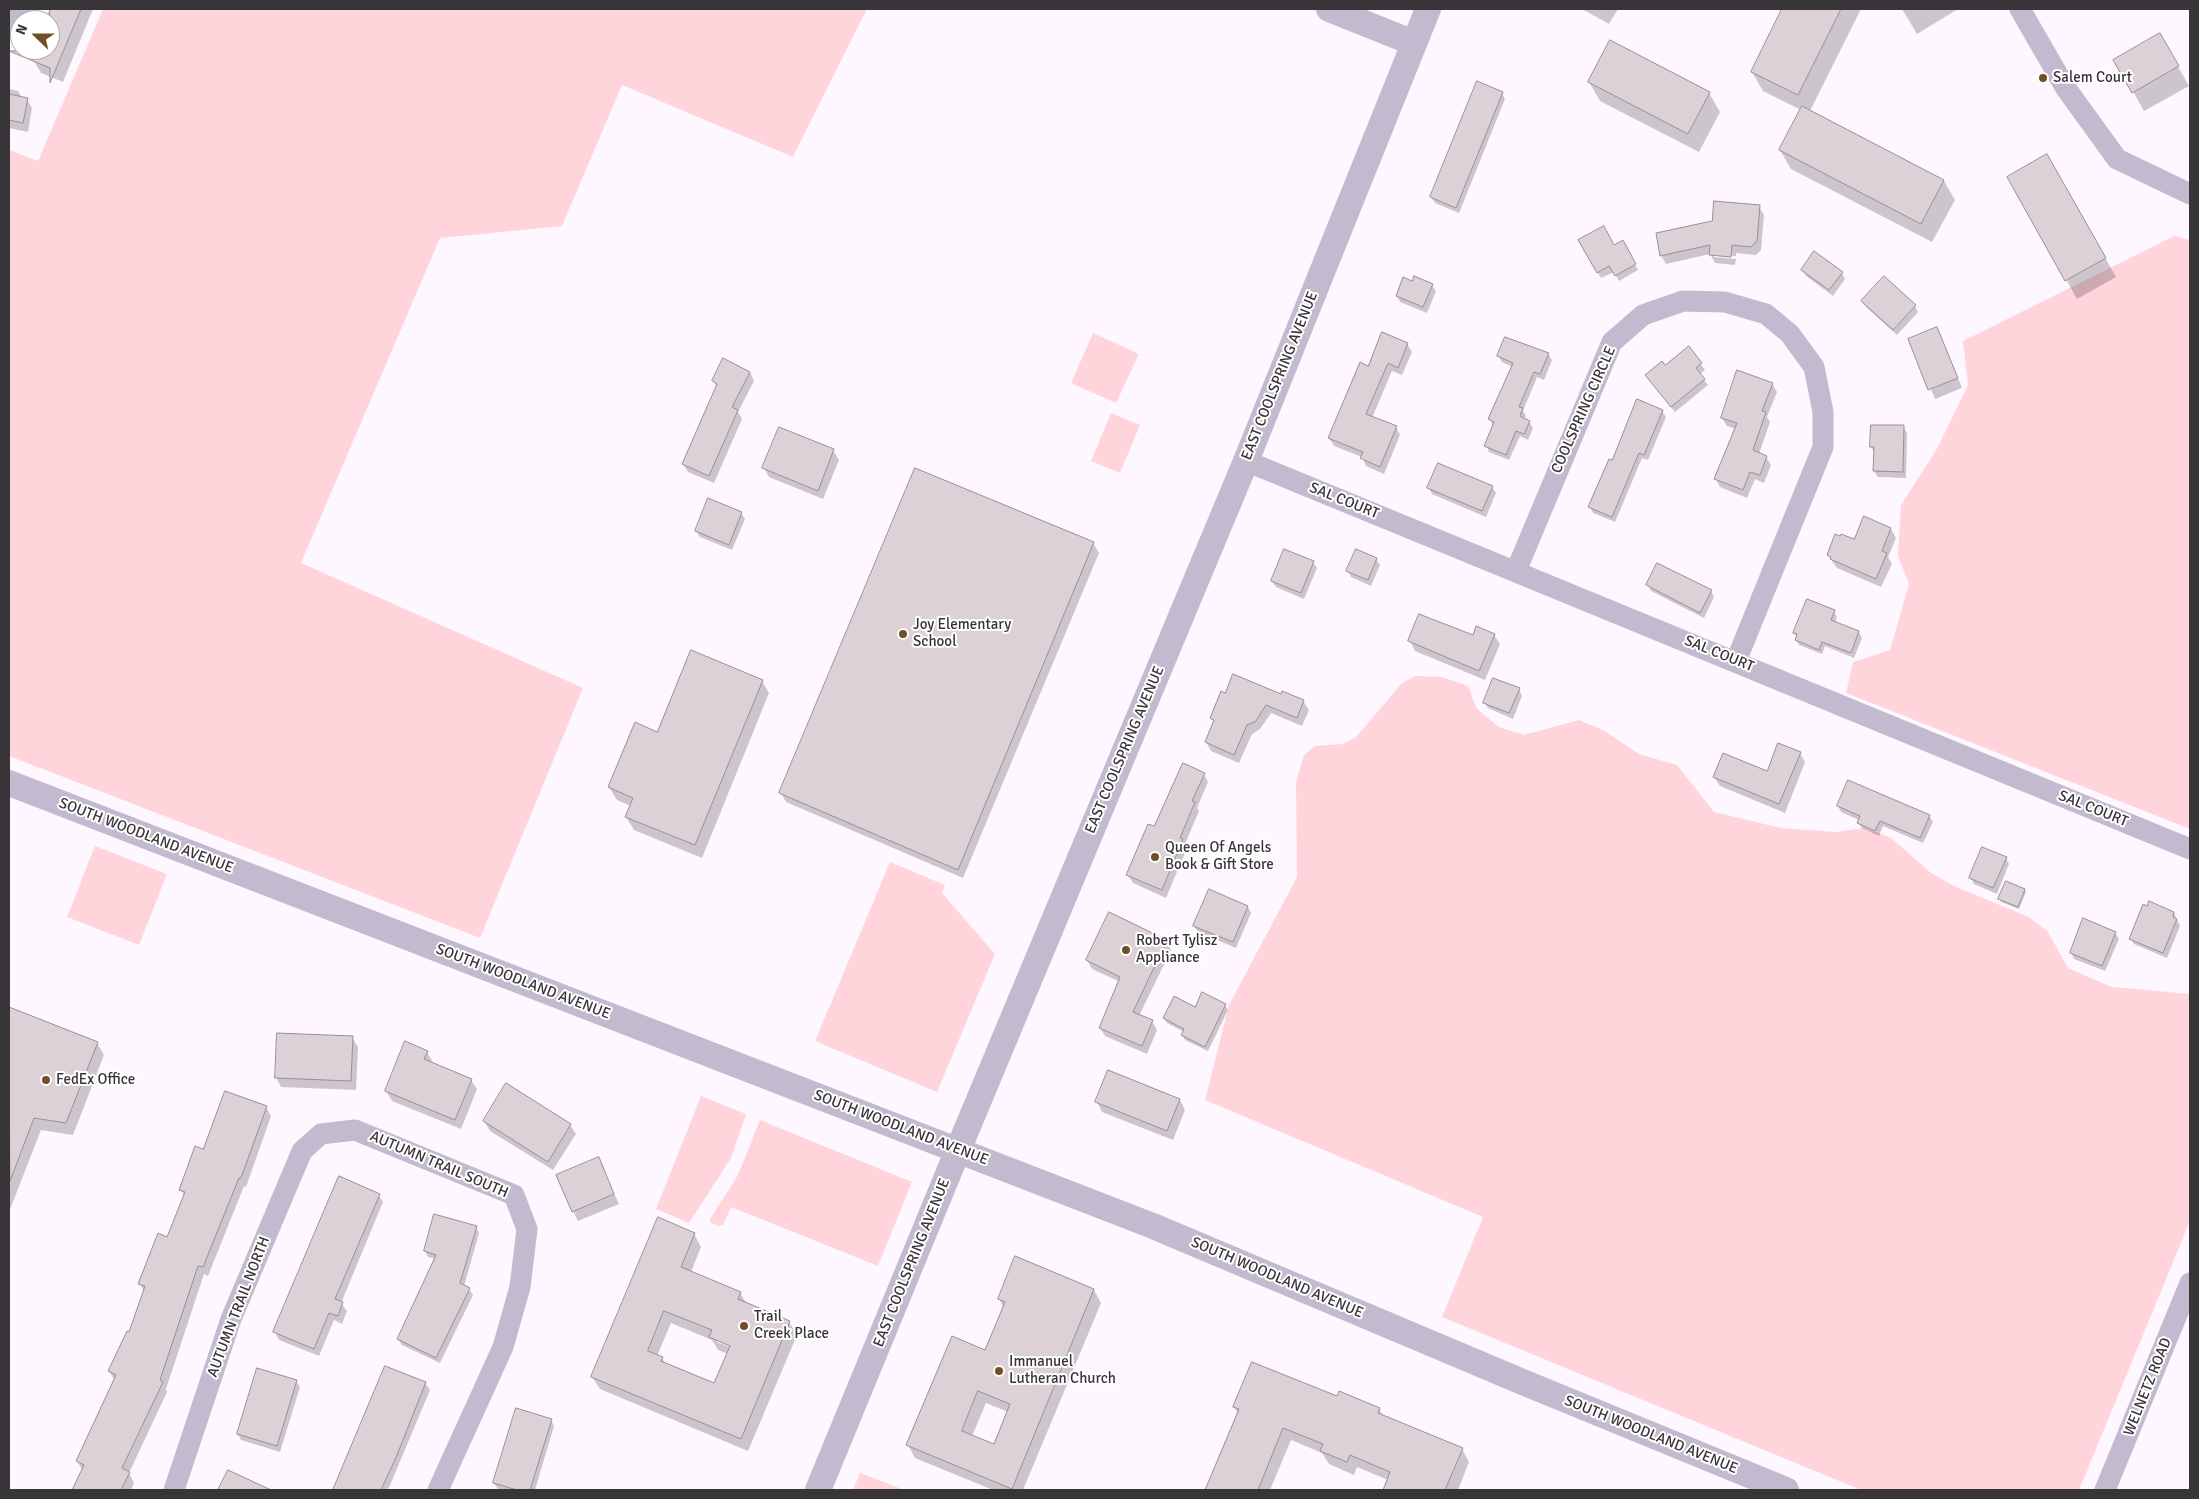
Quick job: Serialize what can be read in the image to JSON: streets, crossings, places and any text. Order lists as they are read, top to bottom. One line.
{"streets":{"street":["EAST COOLSPRING AVENUE","COOLSPRING CIRCLE","SAL COURT","SOUTH WOODLAND AVENUE","AUTUMN TRAIL SOUTH","AUTUMN TRAIL NORTH","WELNETZ ROAD"]},"crossings":[["EAST COOLSPRING AVENUE","SAL COURT"],["EAST COOLSPRING AVENUE","SOUTH WOODLAND AVENUE"],["COOLSPRING CIRCLE","SAL COURT"],["AUTUMN TRAIL SOUTH","AUTUMN TRAIL NORTH"]],"places":["Salem Court","Joy Elementary School","Queen Of Angels Book & Gift Store","Robert Tylisz Appliance","FedEx Office","Trail Creek Place","Immanuel Lutheran Church"],"north":"left"}
